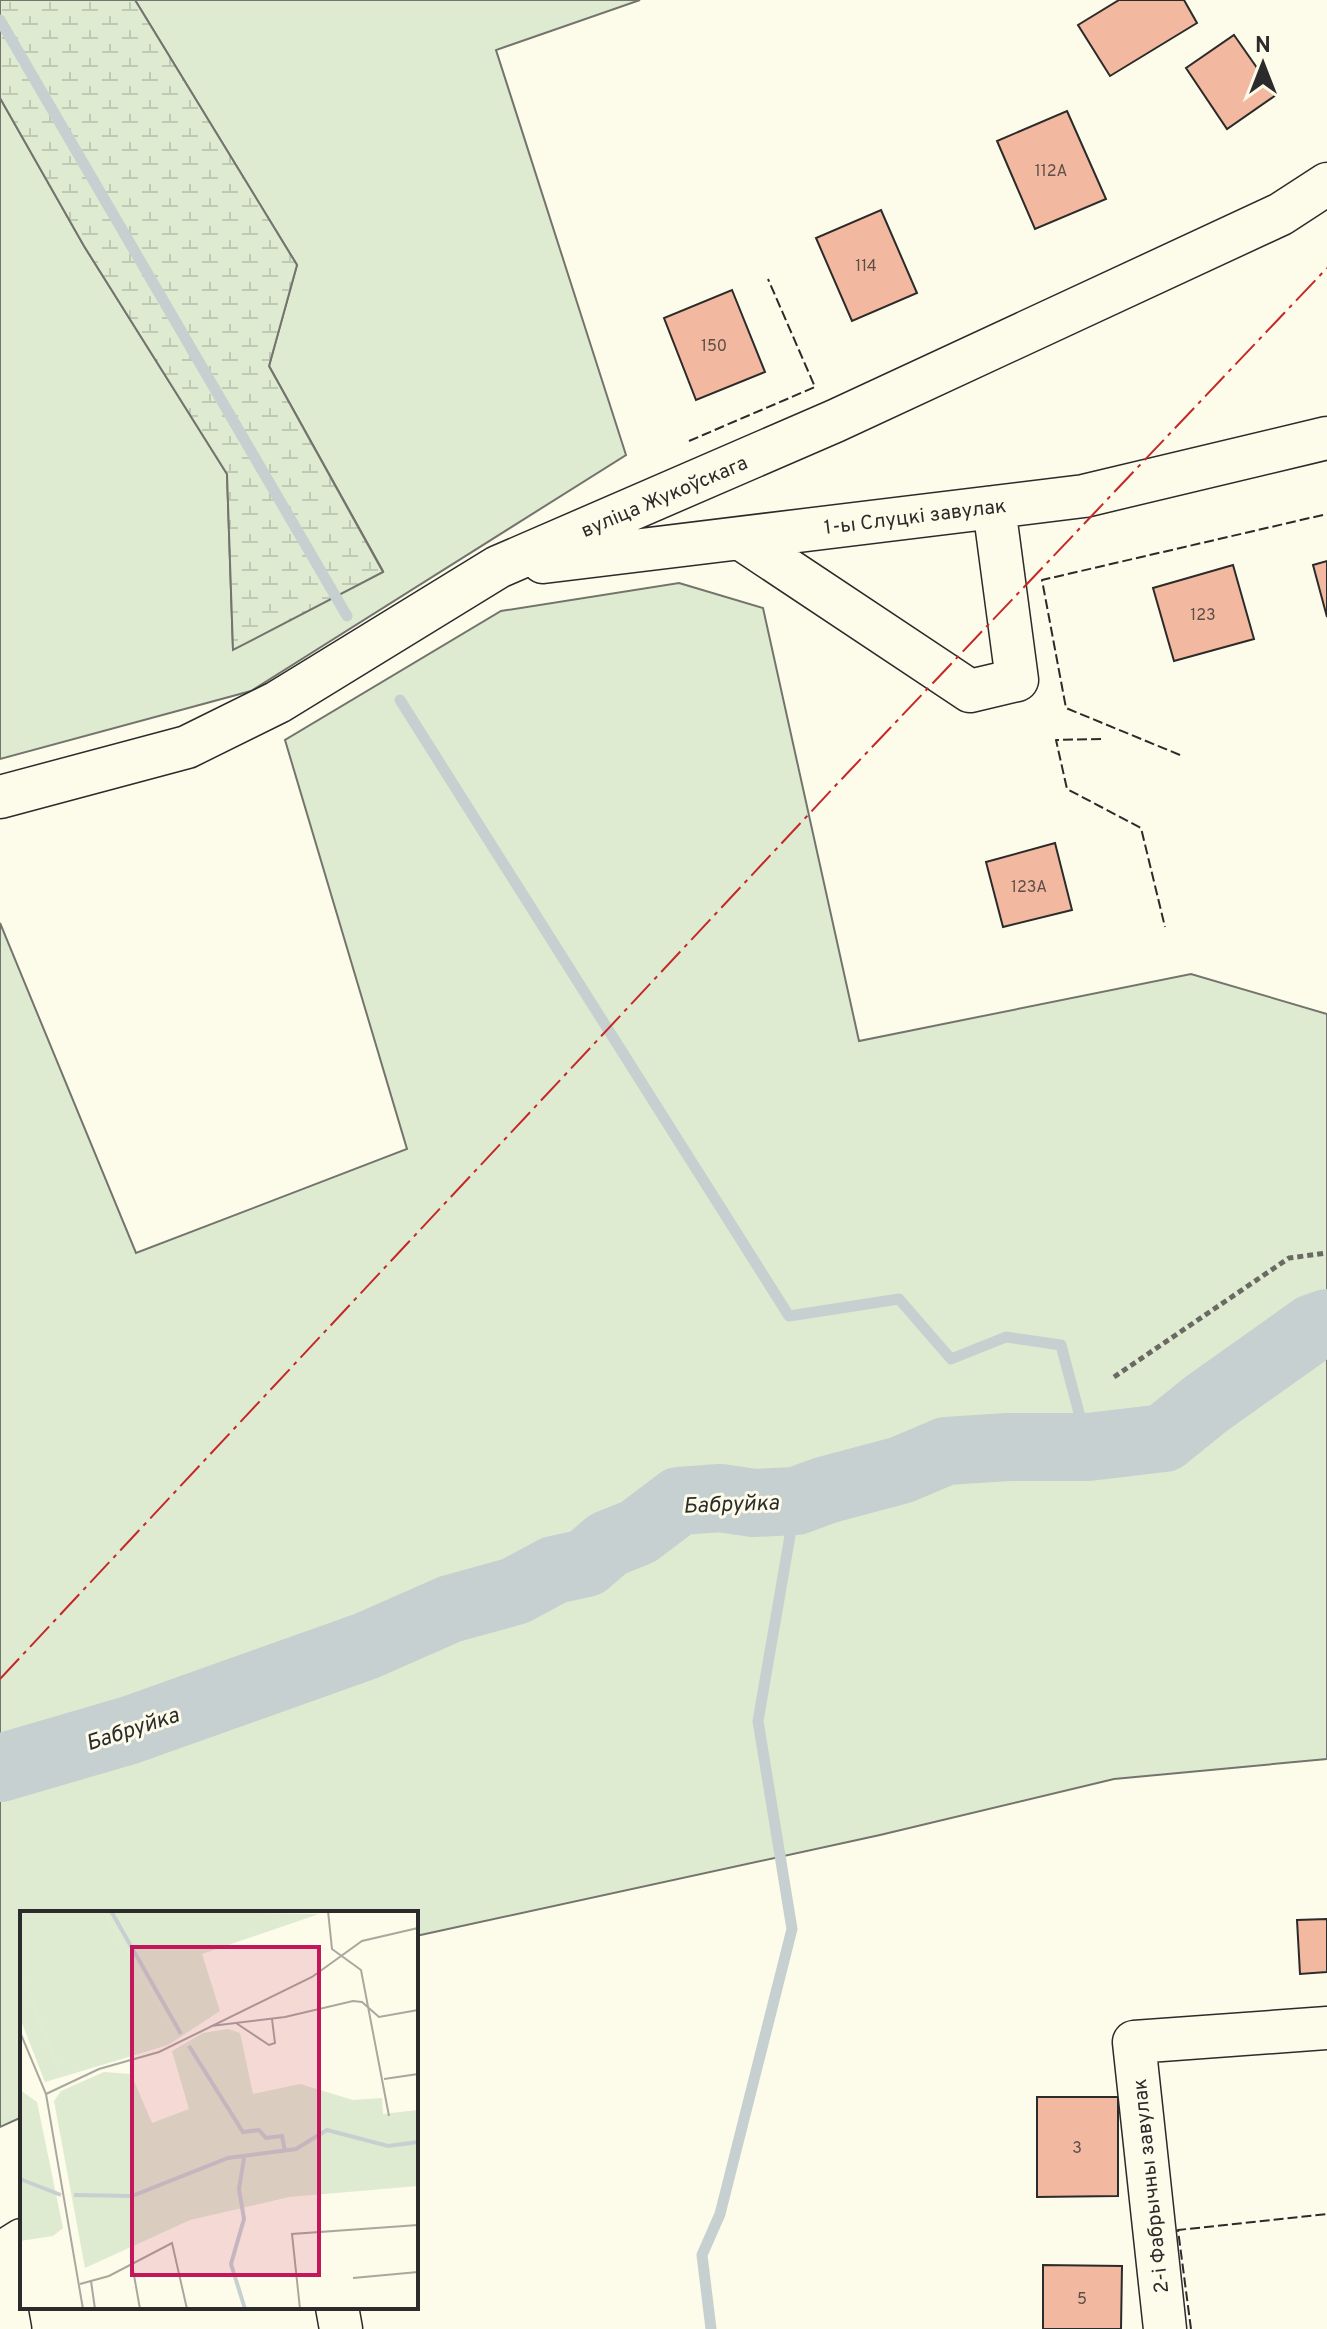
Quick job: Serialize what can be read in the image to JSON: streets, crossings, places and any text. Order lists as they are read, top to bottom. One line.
{"streets":{"street":["вуліца Жукоўскага","1-ы Слуцкі завулак","2-і Фабрычны завулак"]},"crossings":[["вуліца Жукоўскага","1-ы Слуцкі завулак"]],"water":["Бабруйка"],"house_numbers":["112А","114","150","123","123А","3","5"],"north":"top"}
